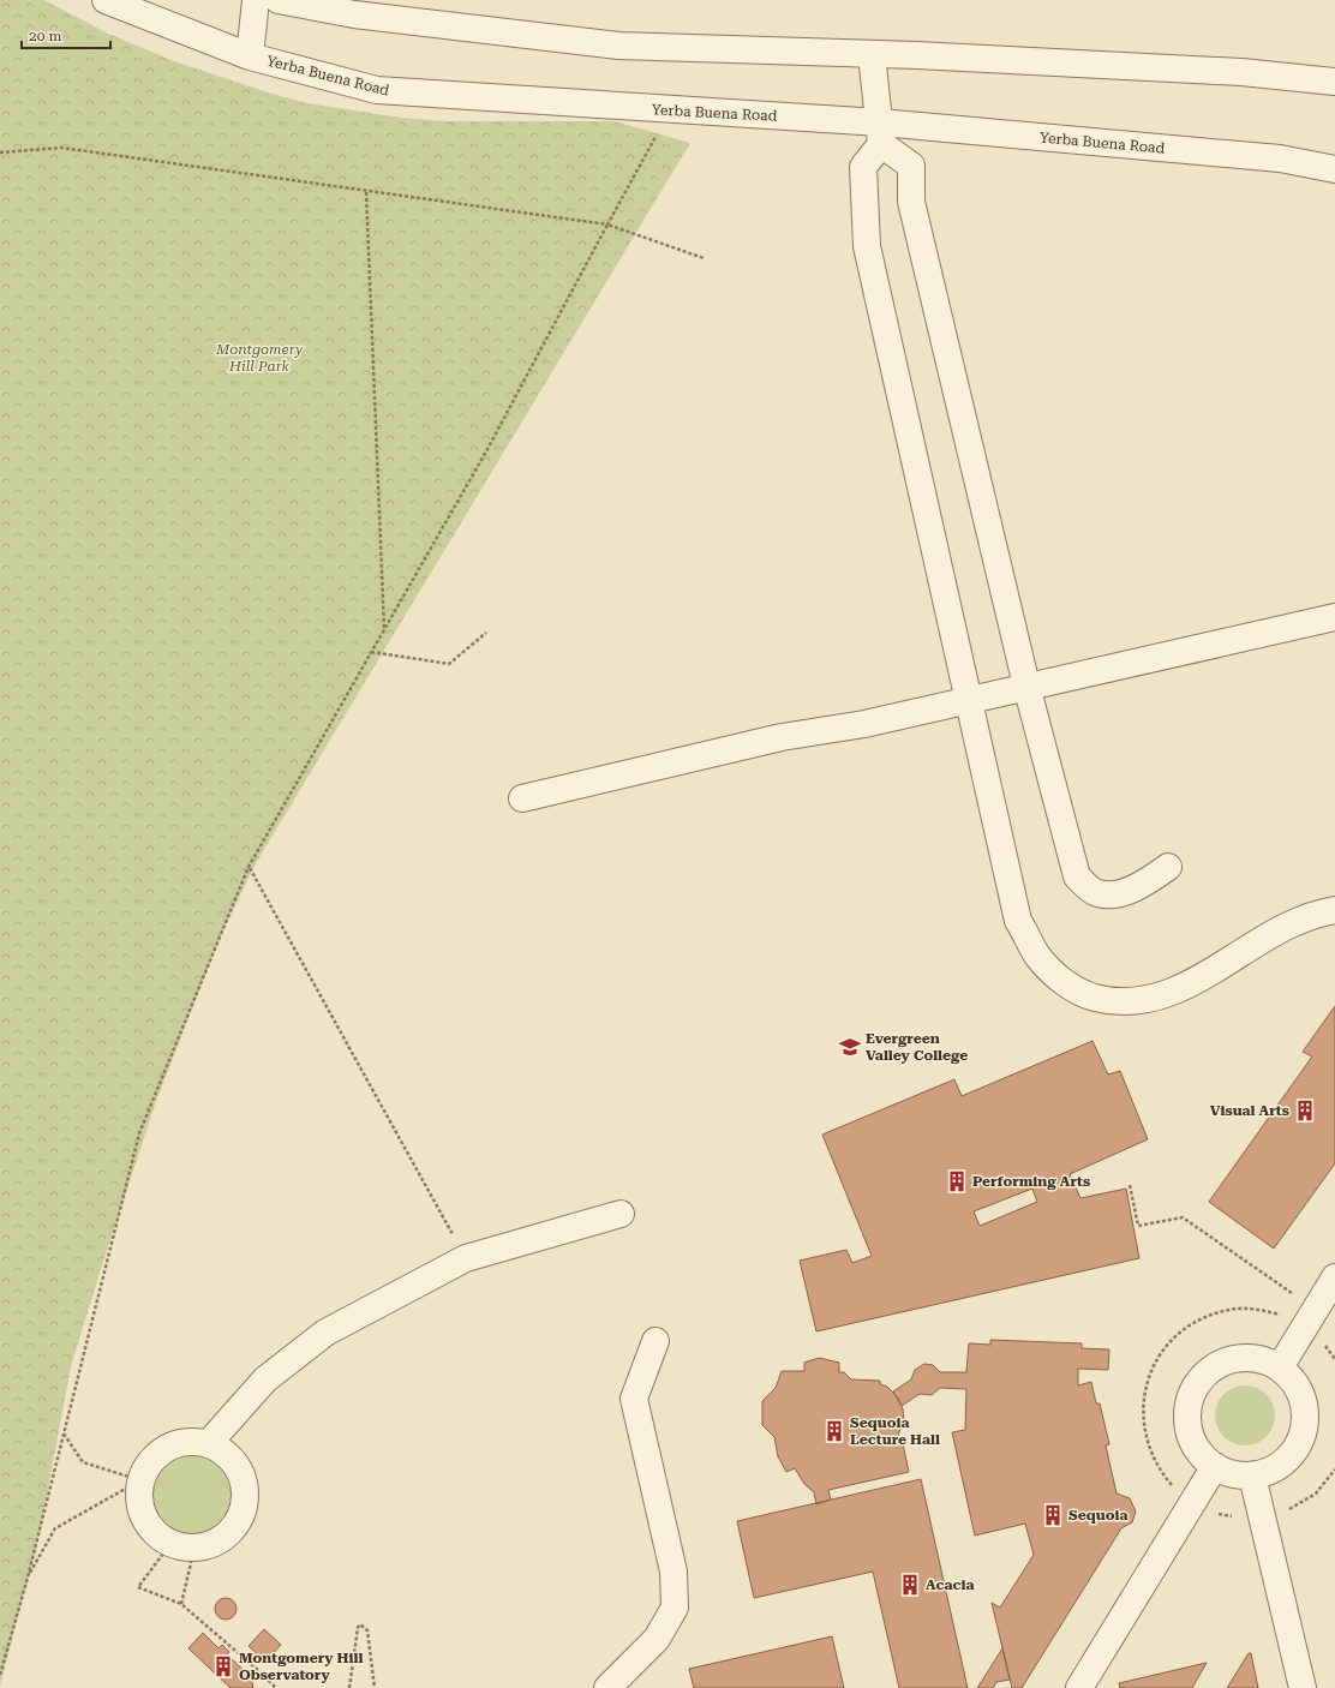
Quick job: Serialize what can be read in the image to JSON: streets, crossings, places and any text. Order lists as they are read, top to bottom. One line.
{"streets":{"street":["Yerba Buena Road"]},"parks":["Montgomery Hill Park"],"places":{"school or university":["Evergreen Valley College"],"building":["Visual Arts","Performing Arts","Sequoia Lecture Hall","Sequoia","Acacia","Montgomery Hill Observatory"]},"scale_bar":"20 m"}
